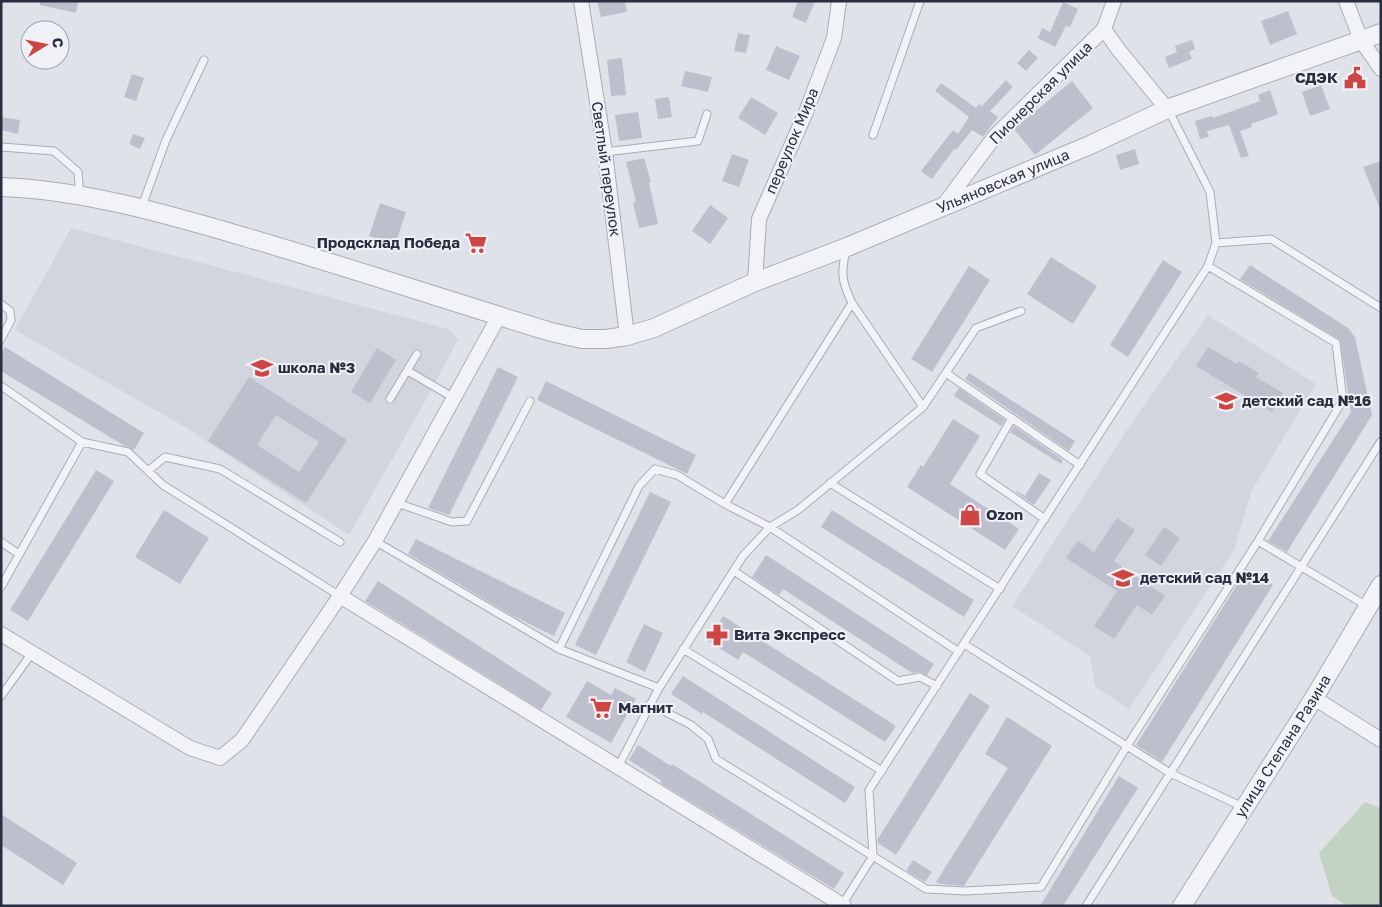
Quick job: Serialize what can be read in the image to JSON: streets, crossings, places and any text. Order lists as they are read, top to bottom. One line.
{"streets":{"street":["Пионерская улица","переулок Мира","Светлый переулок","Ульяновская улица","улица Степана Разина"]},"crossings":[["Пионерская улица","Ульяновская улица"],["переулок Мира","Ульяновская улица"],["Светлый переулок","Ульяновская улица"]],"places":{"public building":["СДЭК"],"supermarket":["Продсклад Победа","Магнит"],"school or university":["школа №3","детский сад №16","детский сад №14"],"shop":["Ozon"],"pharmacy":["Вита Экспресс"]},"north":"right"}
